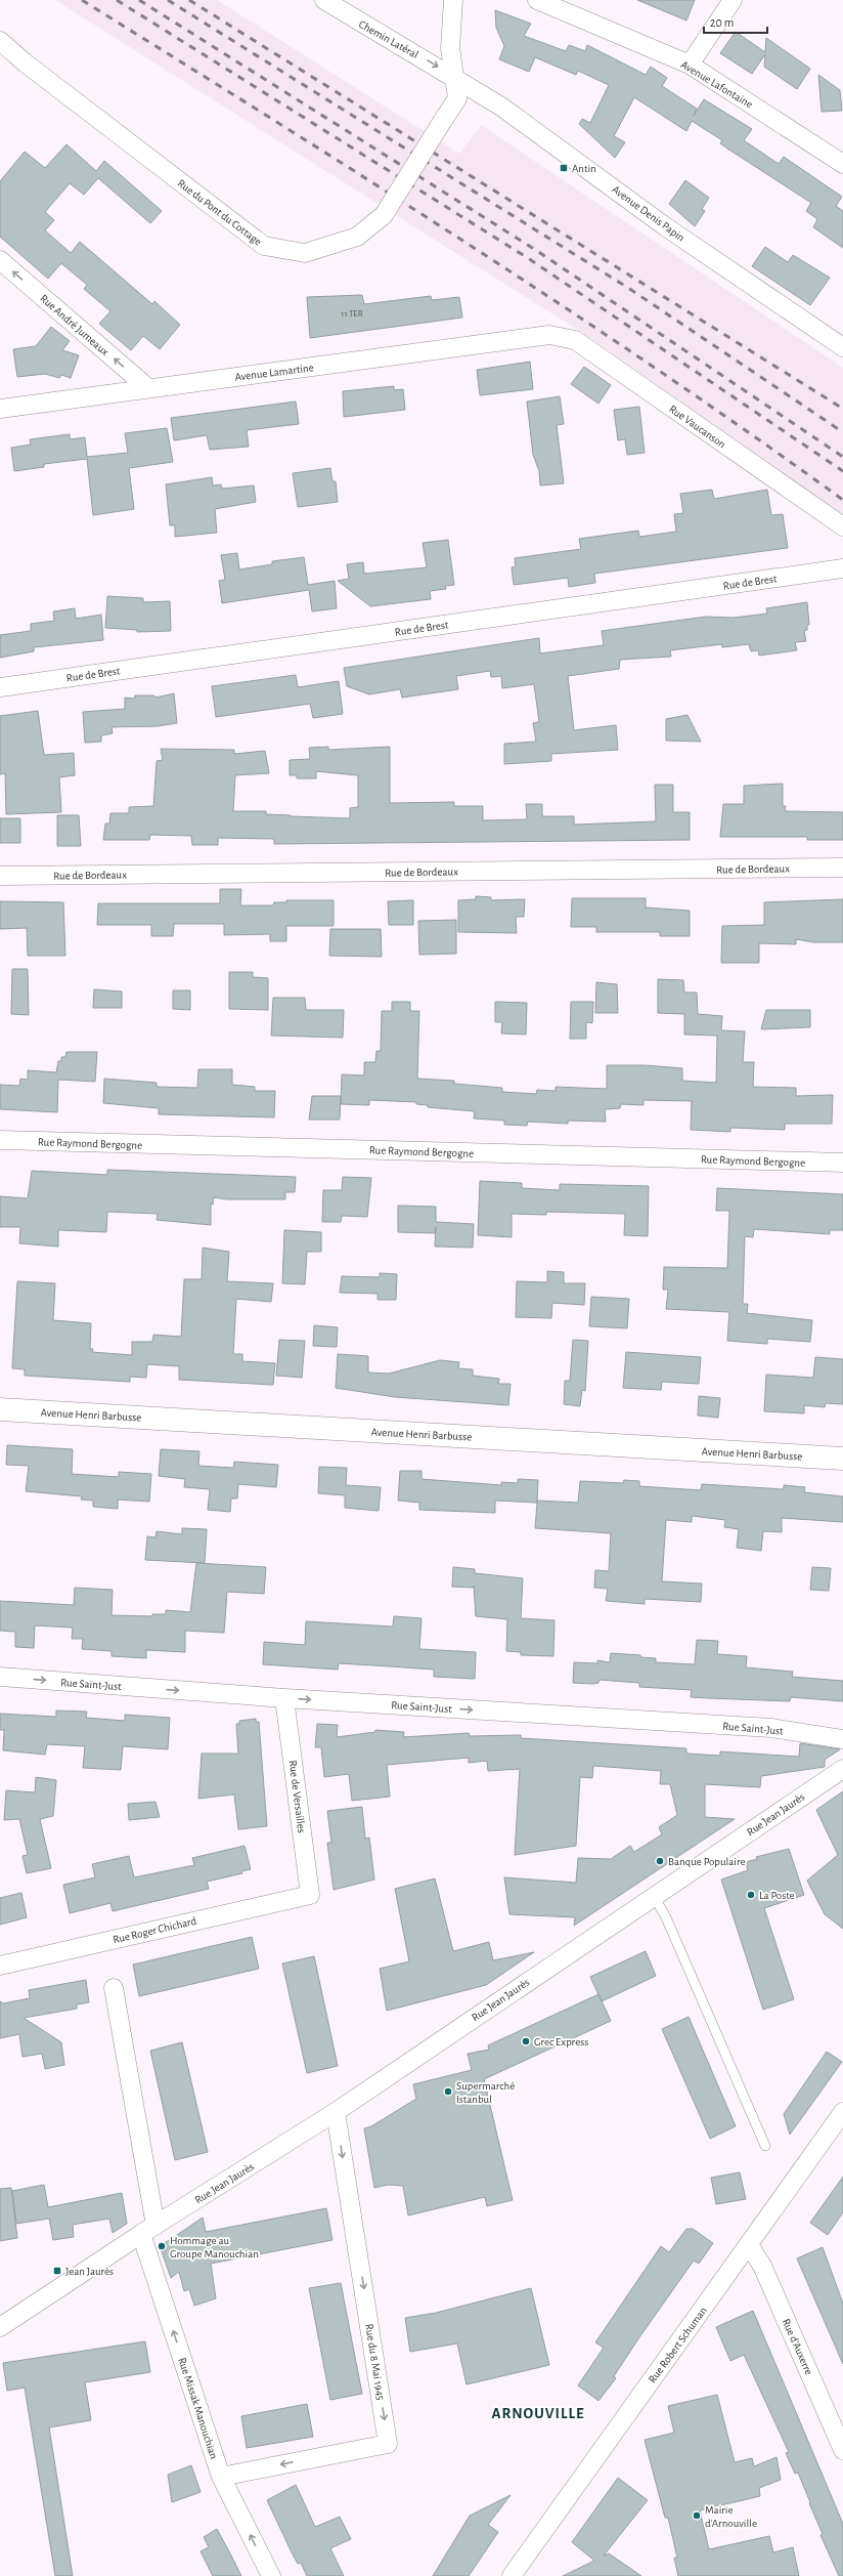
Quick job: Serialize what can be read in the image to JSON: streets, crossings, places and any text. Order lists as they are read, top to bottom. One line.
{"streets":{"street":["Chemin Latéral","Avenue Lafontaine","Rue du Pont du Cottage","Avenue Denis Papin","Rue André Jumeaux","Avenue Lamartine","Rue Vaucanson","Rue de Brest","Rue de Bordeaux","Rue Raymond Bergogne","Avenue Henri Barbusse","Rue Saint-Just","Rue de Versailles","Rue Jean Jaurès","Rue Roger Chichard","Rue Robert Schuman","Rue d'Auxerre","Rue du 8 Mai 1945","Rue Missak Manouchian"]},"crossings":[["Chemin Latéral","Rue du Pont du Cottage"],["Chemin Latéral","Avenue Denis Papin"],["Rue du Pont du Cottage","Avenue Denis Papin"],["Rue André Jumeaux","Avenue Lamartine"],["Avenue Lamartine","Rue Vaucanson"],["Rue Saint-Just","Rue de Versailles"],["Rue de Versailles","Rue Roger Chichard"],["Rue Jean Jaurès","Rue du 8 Mai 1945"],["Rue Jean Jaurès","Rue Missak Manouchian"],["Rue Robert Schuman","Rue d'Auxerre"],["Rue du 8 Mai 1945","Rue Missak Manouchian"]],"one_way":["Chemin Latéral","Rue André Jumeaux","Rue Saint-Just","Rue Missak Manouchian"],"districts":["ARNOUVILLE"],"places":{"transit":["Antin","Jean Jaurès"],"other":["Banque Populaire","La Poste","Grec Express","Supermarché Istanbul","Hommage au Groupe Manouchian","Mairie d'Arnouville"]},"house_numbers":["11 TER"],"scale_bar":"20 m"}
